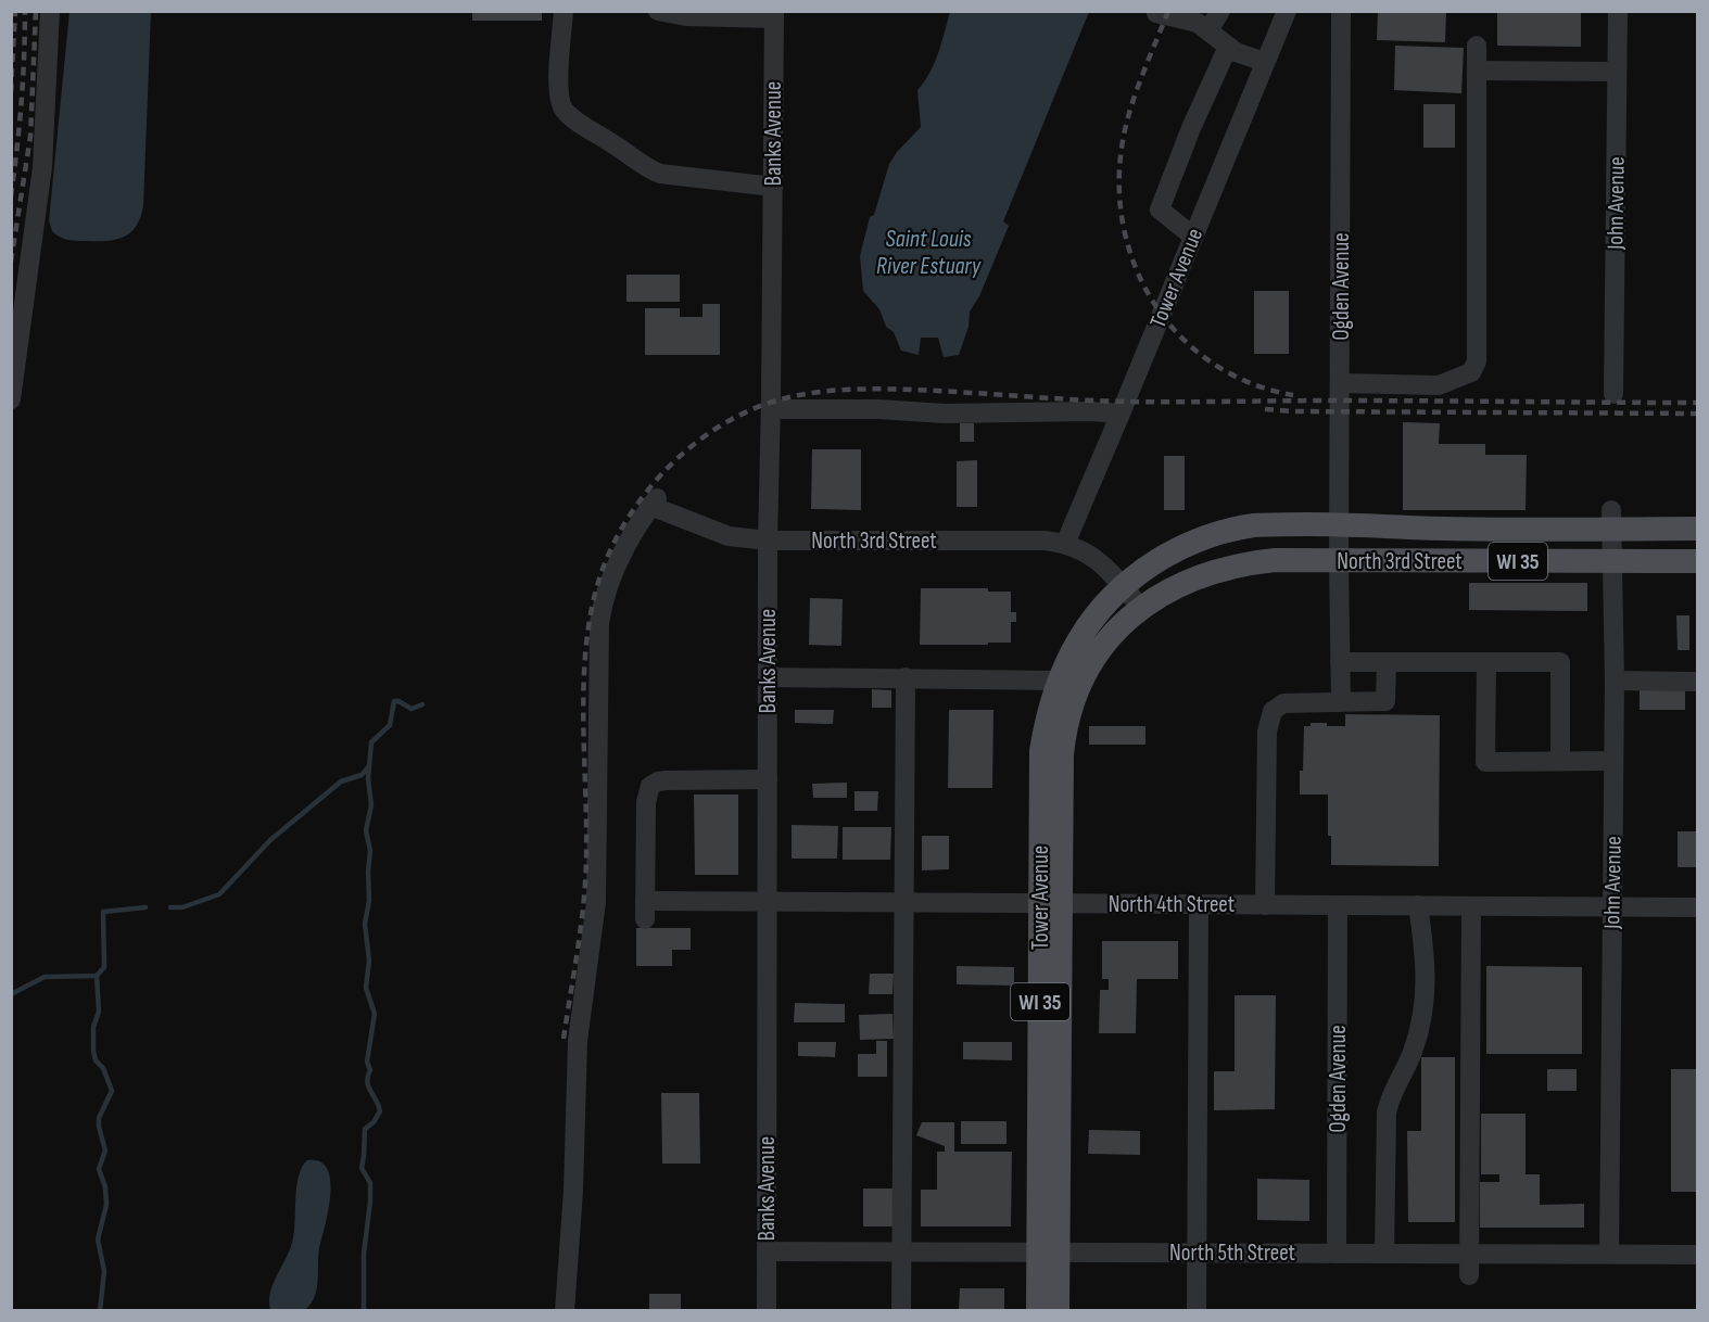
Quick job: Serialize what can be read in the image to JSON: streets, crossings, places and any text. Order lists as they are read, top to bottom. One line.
{"streets":{"main road":["Tower Avenue","North 3rd Street","WI 35"],"street":["Banks Avenue","John Avenue","Ogden Avenue","North 4th Street","North 5th Street"]},"crossings":[["Banks Avenue","North 3rd Street"],["Banks Avenue","North 4th Street"],["Banks Avenue","North 5th Street"],["John Avenue","North 3rd Street"],["John Avenue","North 4th Street"],["John Avenue","North 5th Street"],["Tower Avenue","North 3rd Street"],["Tower Avenue","North 4th Street"],["Tower Avenue","North 5th Street"],["Ogden Avenue","North 3rd Street"],["Ogden Avenue","North 4th Street"],["Ogden Avenue","North 5th Street"]],"water":["Saint Louis River Estuary"]}
